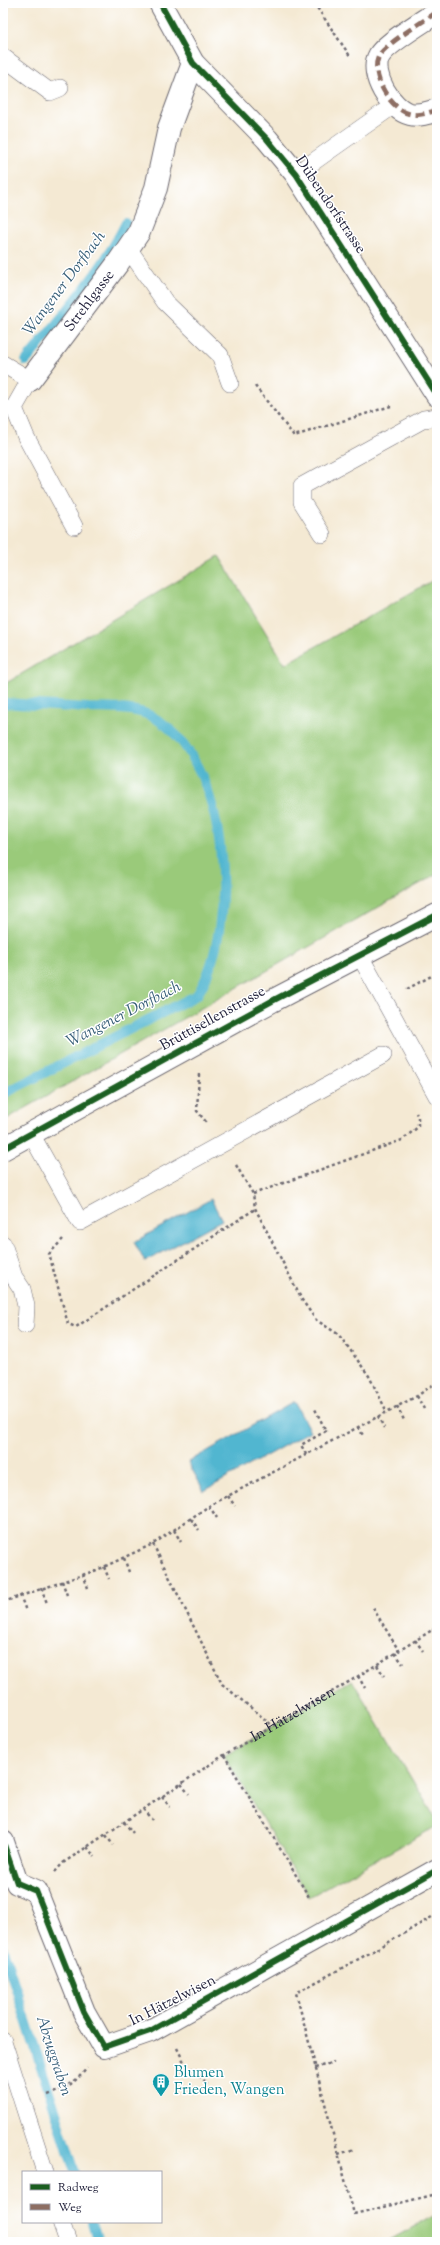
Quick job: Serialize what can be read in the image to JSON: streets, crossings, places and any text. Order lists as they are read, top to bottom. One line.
{"streets":{"street":["Dübendorfstrasse","Strehlgasse","Brüttisellenstrasse","In Hätzelwisen"]},"crossings":[["Dübendorfstrasse","Strehlgasse"]],"water":["Wangener Dorfbach","Abzuggraben"],"places":{"building":["Blumen Frieden, Wangen"]},"legend":["Radweg","Weg"]}
